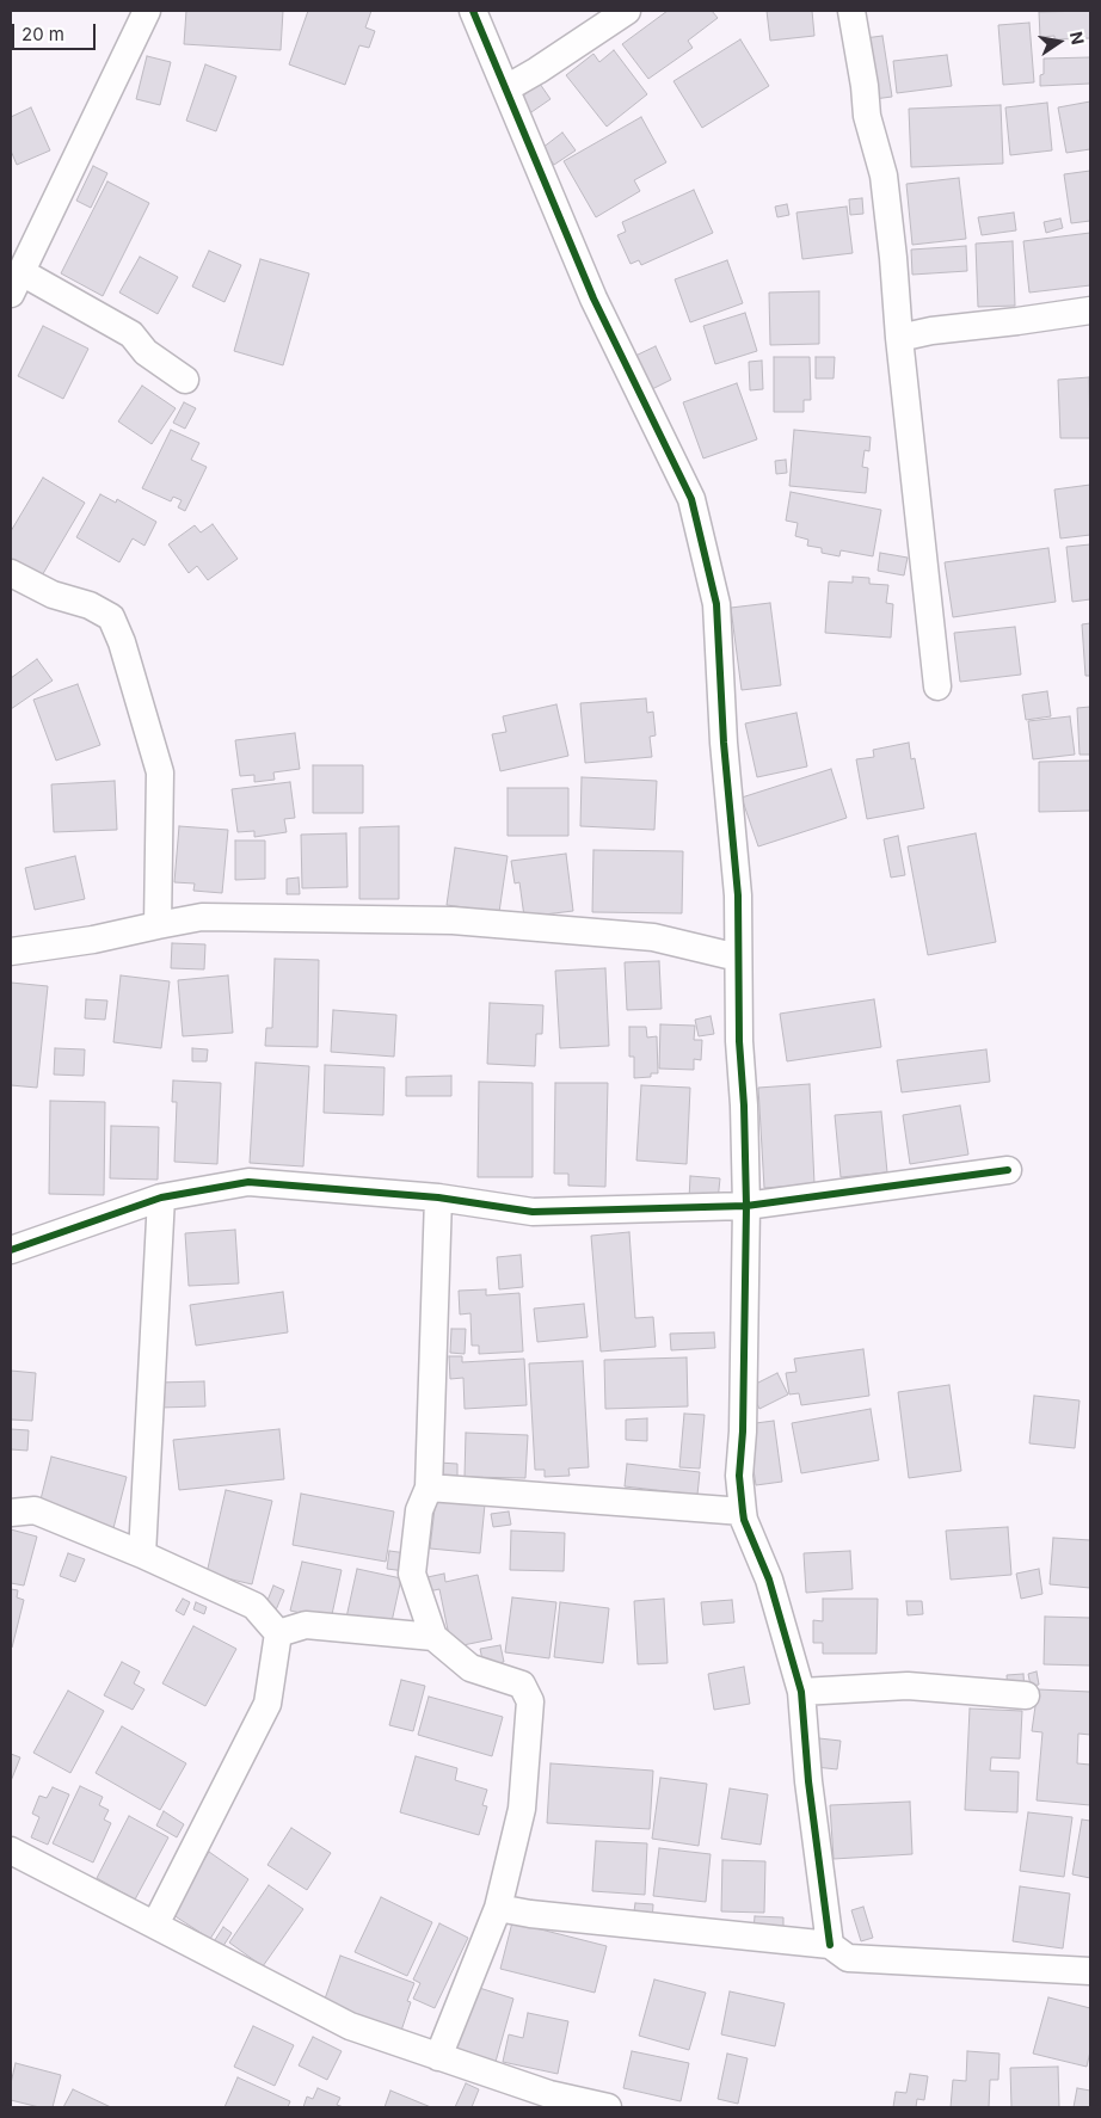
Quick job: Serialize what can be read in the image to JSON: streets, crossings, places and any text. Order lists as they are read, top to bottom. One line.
{"scale_bar":"20 m","north":"right"}
